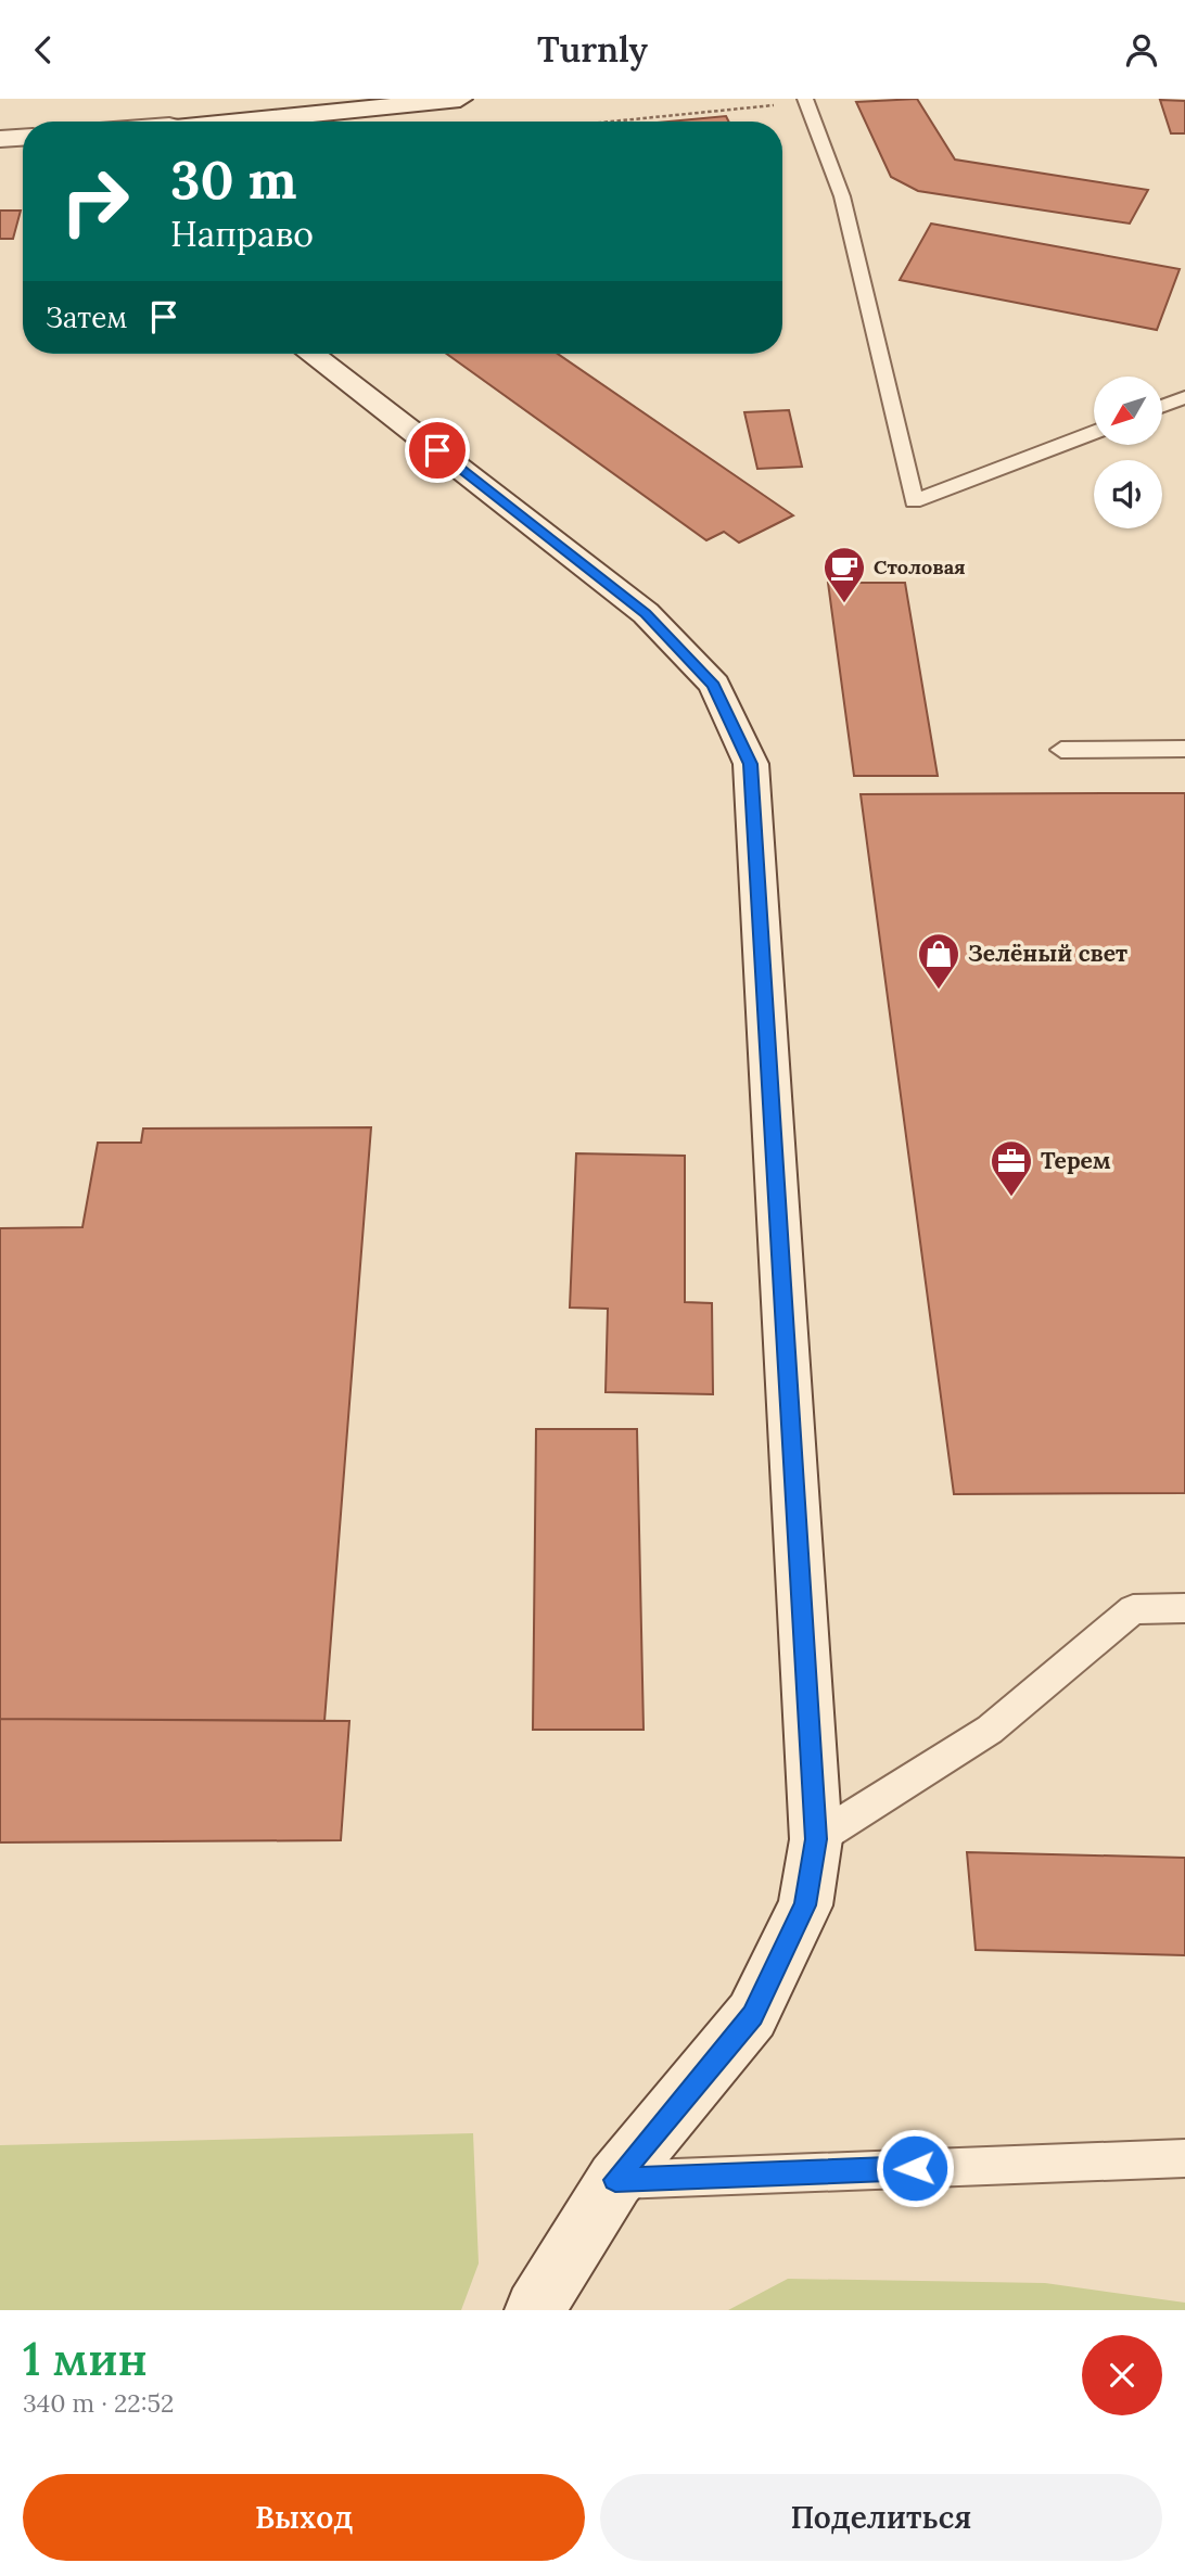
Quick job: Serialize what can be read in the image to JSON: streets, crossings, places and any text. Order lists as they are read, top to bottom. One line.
{"places":{"cafe":["Столовая"],"shop":["Зелёный свет"],"office":["Терем"]},"north":"bottom left","page":{"header":"Turnly","turn":["30 m","Направо"],"then":"Затем","heading":["1 мин","340 m · 22:52"],"buttons":["Выход","Поделиться"]}}
